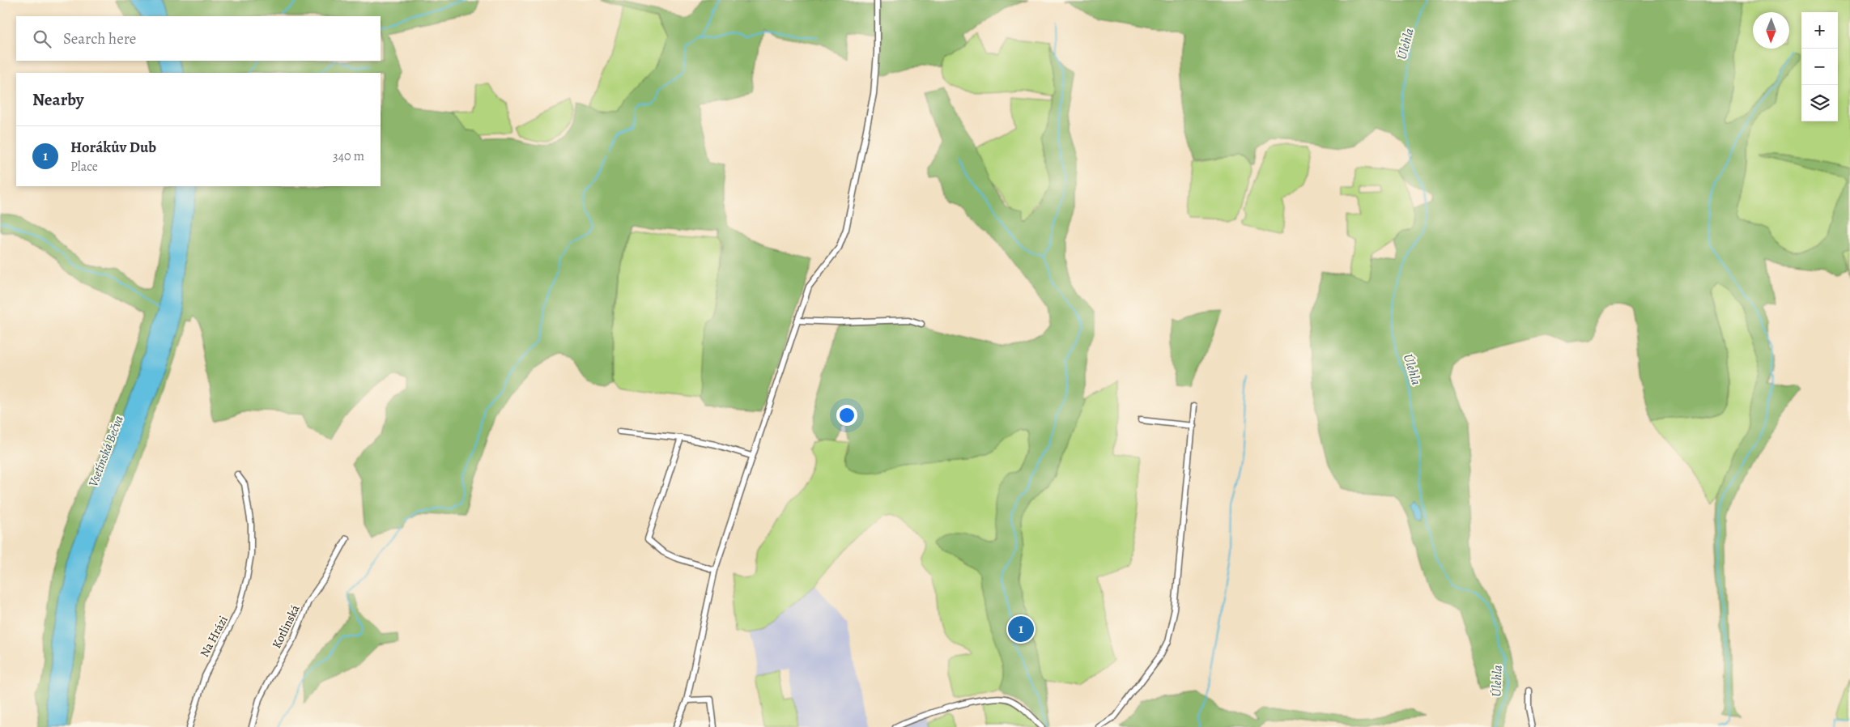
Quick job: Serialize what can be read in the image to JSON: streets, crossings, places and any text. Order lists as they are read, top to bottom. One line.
{"streets":{"street":["Kotlinská","Na Hrázi"]},"water":["Úlehla","Vsetínská Bečva"],"north":"bottom","page":{"map_buttons":["+","−"],"search":"Search here","heading":"Nearby","list":[{"mark":"1","name":"Horákův Dub","note":"Place","value":"340 m"}],"pins":"1"}}
